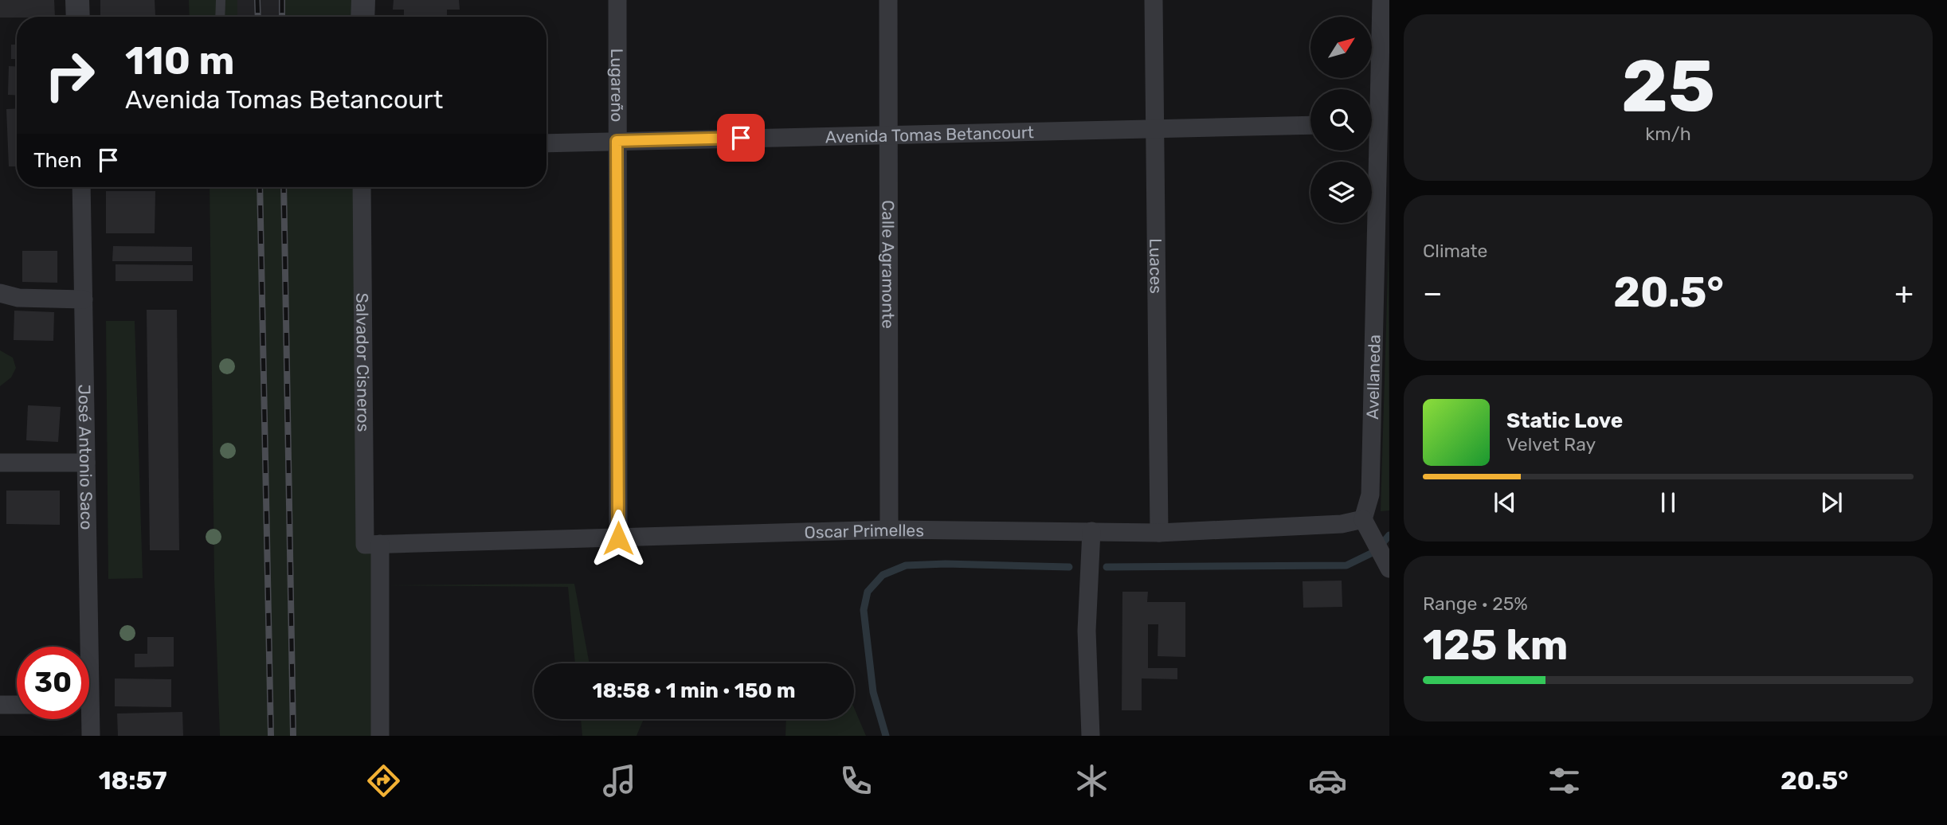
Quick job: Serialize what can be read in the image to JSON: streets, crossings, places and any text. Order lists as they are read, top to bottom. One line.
{"streets":{"street":["Lugareño","Avenida Tomas Betancourt","Calle Agramonte","Luaces","Salvador Cisneros","Avellaneda","José Antonio Saco","Oscar Primelles"]},"crossings":[["Lugareño","Avenida Tomas Betancourt"],["Lugareño","Oscar Primelles"],["Avenida Tomas Betancourt","Calle Agramonte"],["Avenida Tomas Betancourt","Luaces"],["Calle Agramonte","Oscar Primelles"],["Luaces","Oscar Primelles"],["Salvador Cisneros","Oscar Primelles"],["Avellaneda","Oscar Primelles"]],"north":"top right","page":{"tile":[["25","km/h"],"Climate",["Range · 25%","125 km"]],"turn":["110 m","Avenida Tomas Betancourt"],"then":"Then","heat":["−","20.5°","+"],"song":["Static Love","Velvet Ray"],"limit":"30","trip":"18:58 · 1 min · 150 m","tabs":["18:57","20.5°"]}}
